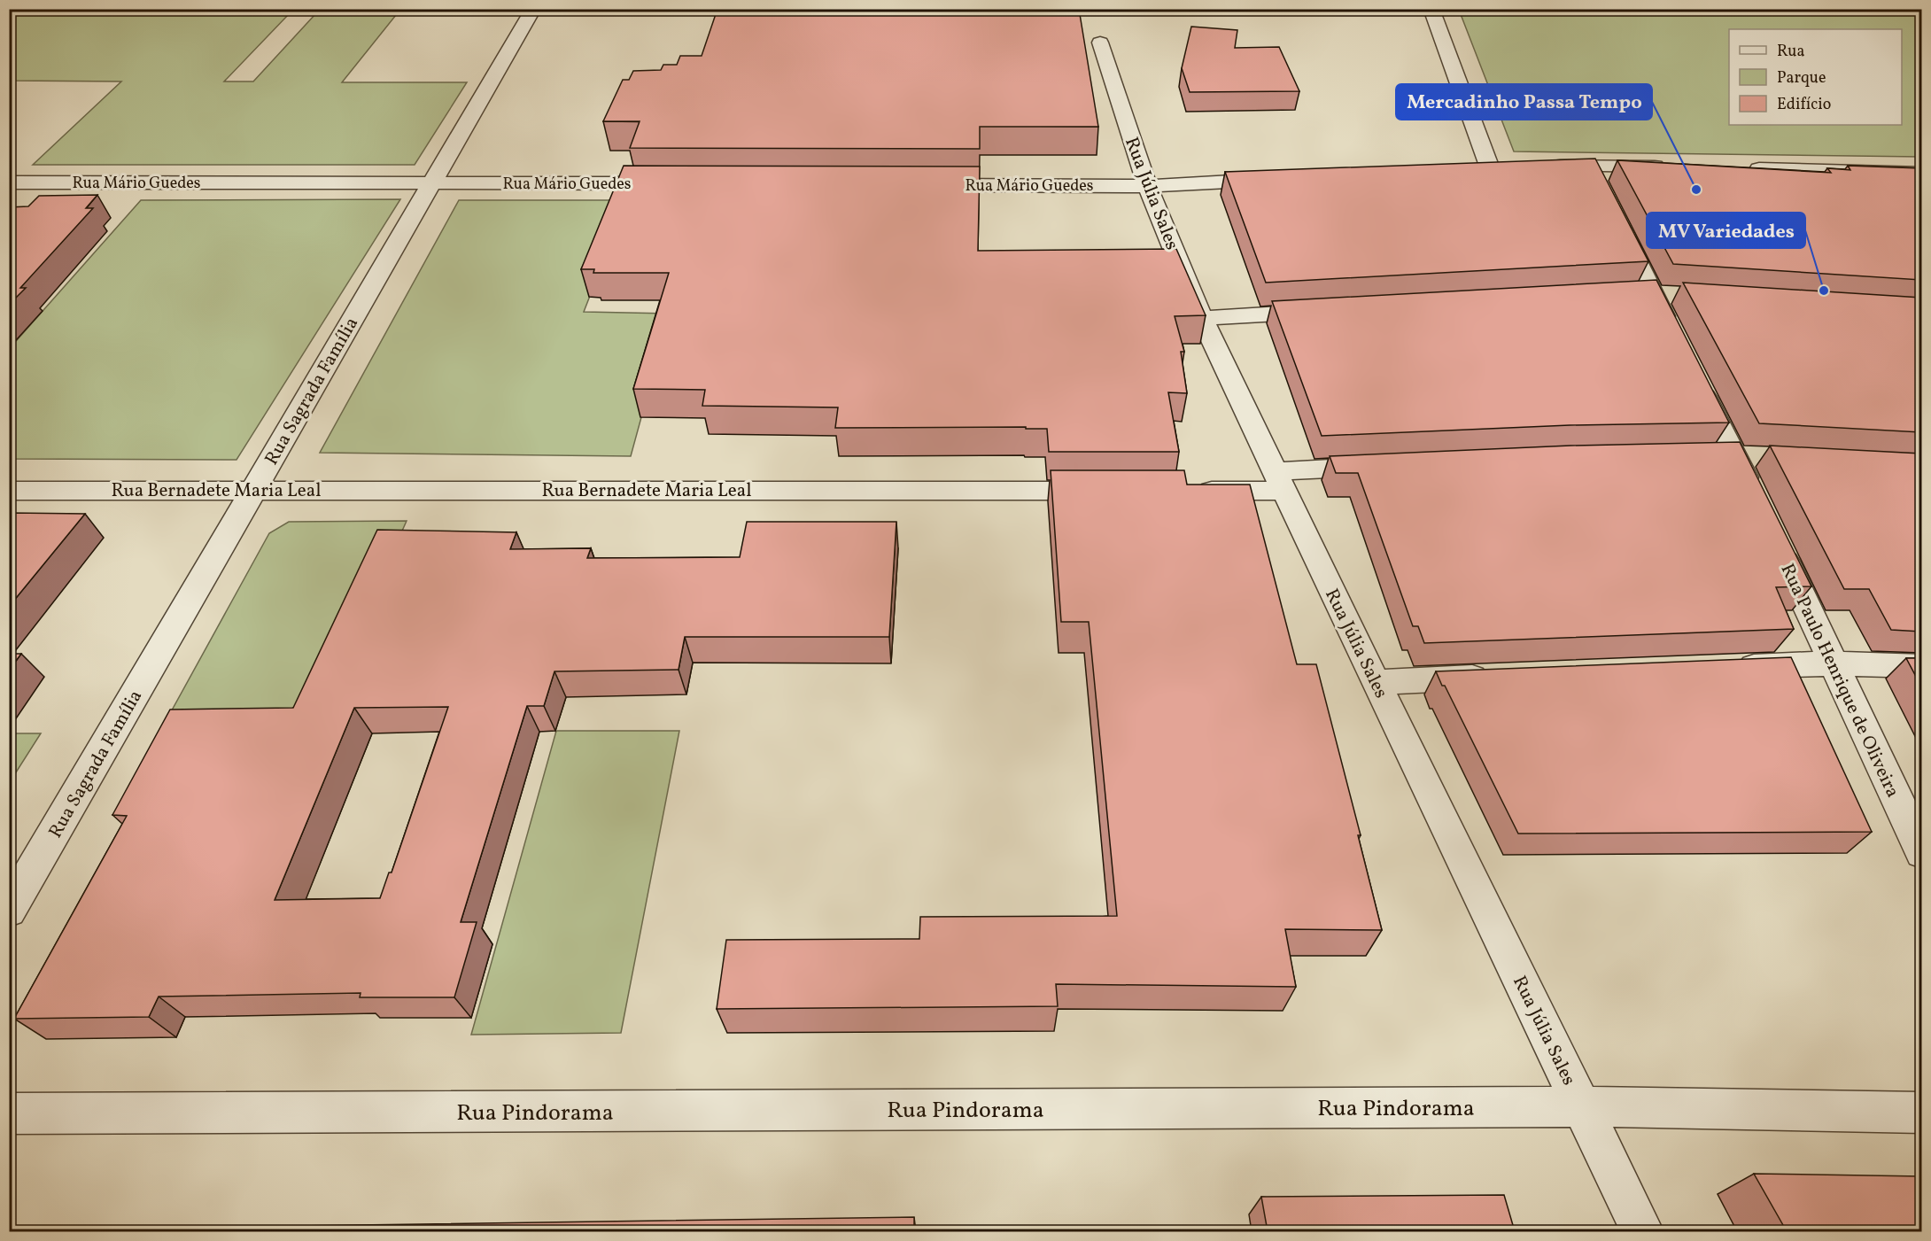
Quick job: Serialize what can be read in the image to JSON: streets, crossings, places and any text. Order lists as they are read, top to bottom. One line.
{"streets":{"street":["Rua Mário Guedes","Rua Júlia Sales","Rua Sagrada Família","Rua Bernadete Maria Leal","Rua Paulo Henrique de Oliveira","Rua Pindorama"]},"crossings":[["Rua Mário Guedes","Rua Júlia Sales"],["Rua Mário Guedes","Rua Sagrada Família"],["Rua Júlia Sales","Rua Pindorama"],["Rua Sagrada Família","Rua Bernadete Maria Leal"]],"places":["Mercadinho Passa Tempo","MV Variedades"],"legend":["Rua","Parque","Edifício"]}
